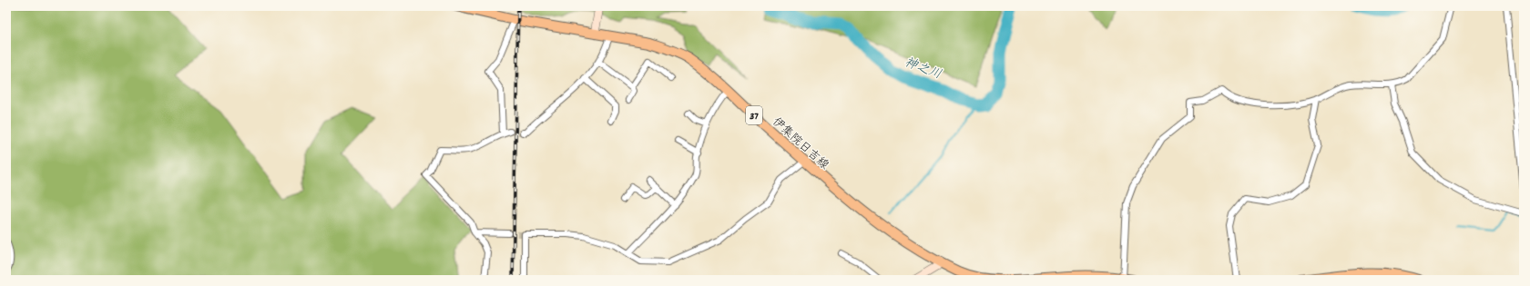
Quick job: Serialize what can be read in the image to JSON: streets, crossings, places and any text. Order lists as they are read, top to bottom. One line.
{"streets":{"main road":["37","伊集院日吉線"]},"water":["神之川"]}
